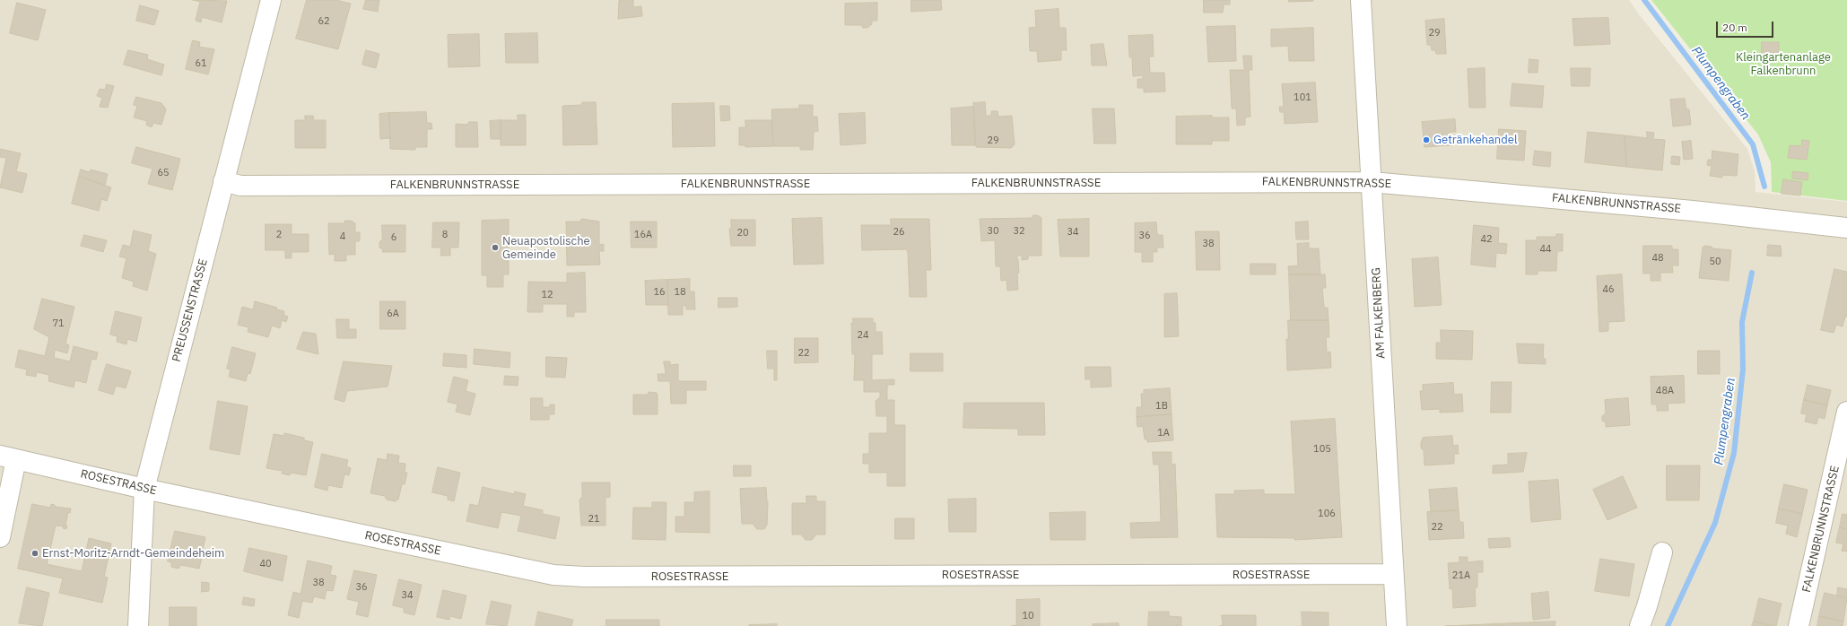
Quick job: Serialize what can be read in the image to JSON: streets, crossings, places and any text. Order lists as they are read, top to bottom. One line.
{"streets":{"street":["FALKENBRUNNSTRASSE","PREUSSENSTRASSE","AM FALKENBERG","ROSESTRASSE"]},"crossings":[["FALKENBRUNNSTRASSE","PREUSSENSTRASSE"],["FALKENBRUNNSTRASSE","AM FALKENBERG"],["PREUSSENSTRASSE","ROSESTRASSE"],["AM FALKENBERG","ROSESTRASSE"]],"water":["Plumpengraben"],"parks":["Kleingartenanlage Falkenbrunn"],"places":["Getränkehandel","Neuapostolische Gemeinde","Ernst-Moritz-Arndt-Gemeindeheim"],"house_numbers":["62","29","61","101","29","65","30","32","26","34","20","2","8","16A","36","4","6","42","38","44","48","50","46","16","18","12","6A","71","24","22","48A","1B","1A","105","106","21","22","40","21A","38","36","34","10"],"scale_bar":"20 m"}
